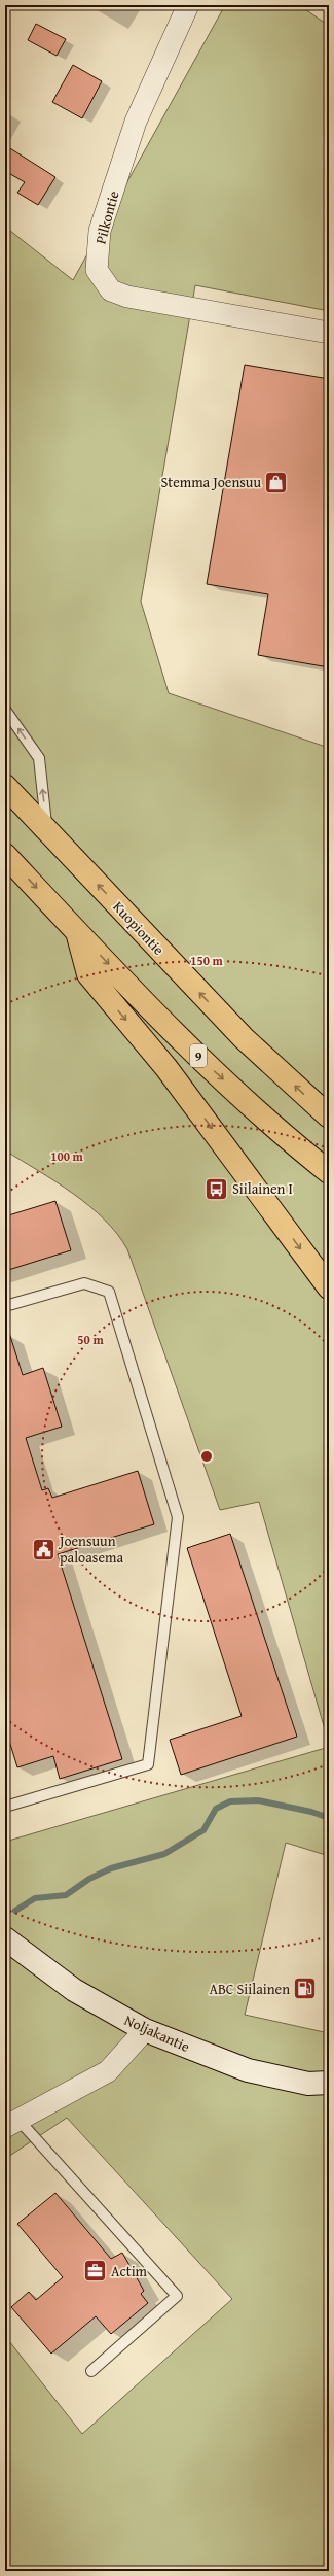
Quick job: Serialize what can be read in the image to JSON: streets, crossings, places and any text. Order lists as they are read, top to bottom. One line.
{"streets":{"highway":["Kuopiontie","9"],"main road":["Noljakantie"],"street":["Pilkontie"]},"places":{"shop":["Stemma Joensuu"],"bus stop":["Siilainen I"],"public building":["Joensuun paloasema"],"fuel station":["ABC Siilainen"],"office":["Actim"]},"rings":["150 m","100 m","50 m"]}
